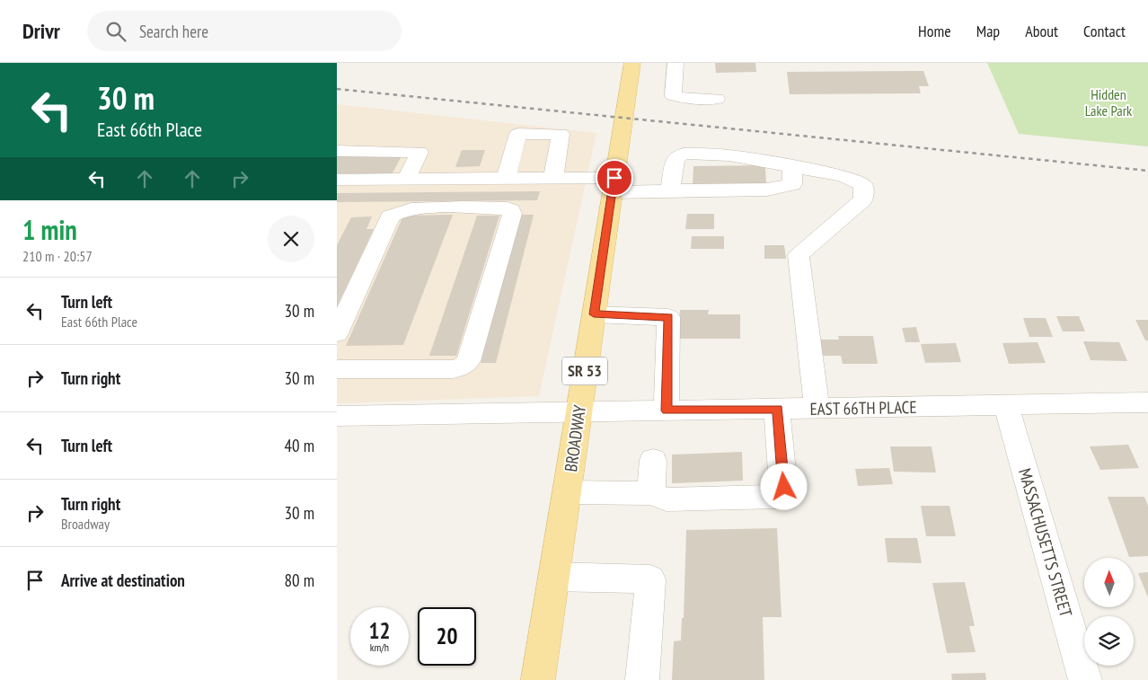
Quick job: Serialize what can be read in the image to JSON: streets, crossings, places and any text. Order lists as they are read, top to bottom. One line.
{"streets":{"main road":["SR 53","BROADWAY"],"street":["EAST 66TH PLACE","MASSACHUSETTS STREET"]},"crossings":[["EAST 66TH PLACE","BROADWAY"],["EAST 66TH PLACE","MASSACHUSETTS STREET"]],"parks":["Hidden Lake Park"],"north":"top","page":{"header":"Drivr","search":"Search here","nav":["Home","Map","About","Contact"],"turn":["30 m","East 66th Place"],"heading":["1 min","210 m · 20:57"],"list":[{"name":"Turn left","note":"East 66th Place","value":"30 m"},{"name":"Turn right","value":"30 m"},{"name":"Turn left","value":"40 m"},{"name":"Turn right","note":"Broadway","value":"30 m"},{"name":"Arrive at destination","value":"80 m"}],"speed":"12 km/h","limit":"20"}}
